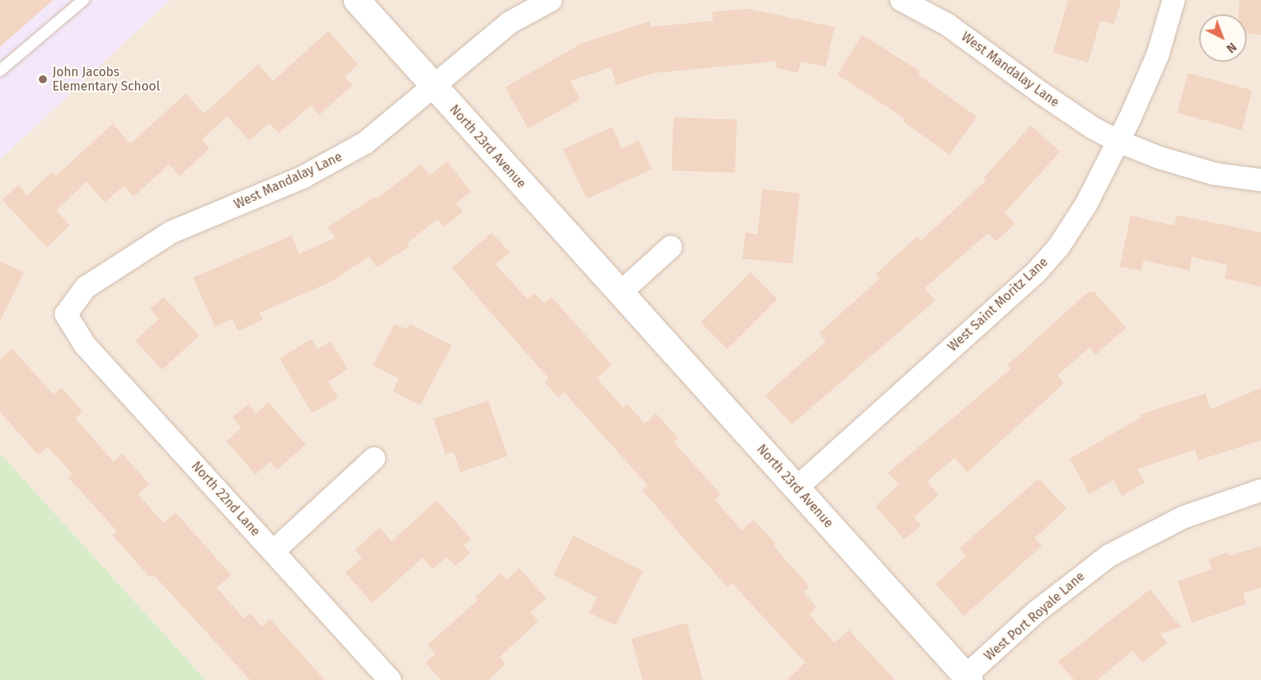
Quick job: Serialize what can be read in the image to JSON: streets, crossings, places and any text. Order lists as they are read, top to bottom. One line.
{"streets":{"street":["West Mandalay Lane","North 23rd Avenue","West Saint Moritz Lane","North 22nd Lane","West Port Royale Lane"]},"crossings":[["West Mandalay Lane","North 23rd Avenue"],["West Mandalay Lane","West Saint Moritz Lane"],["West Mandalay Lane","North 22nd Lane"],["North 23rd Avenue","West Saint Moritz Lane"],["North 23rd Avenue","West Port Royale Lane"]],"places":["John Jacobs Elementary School"],"north":"bottom right"}
